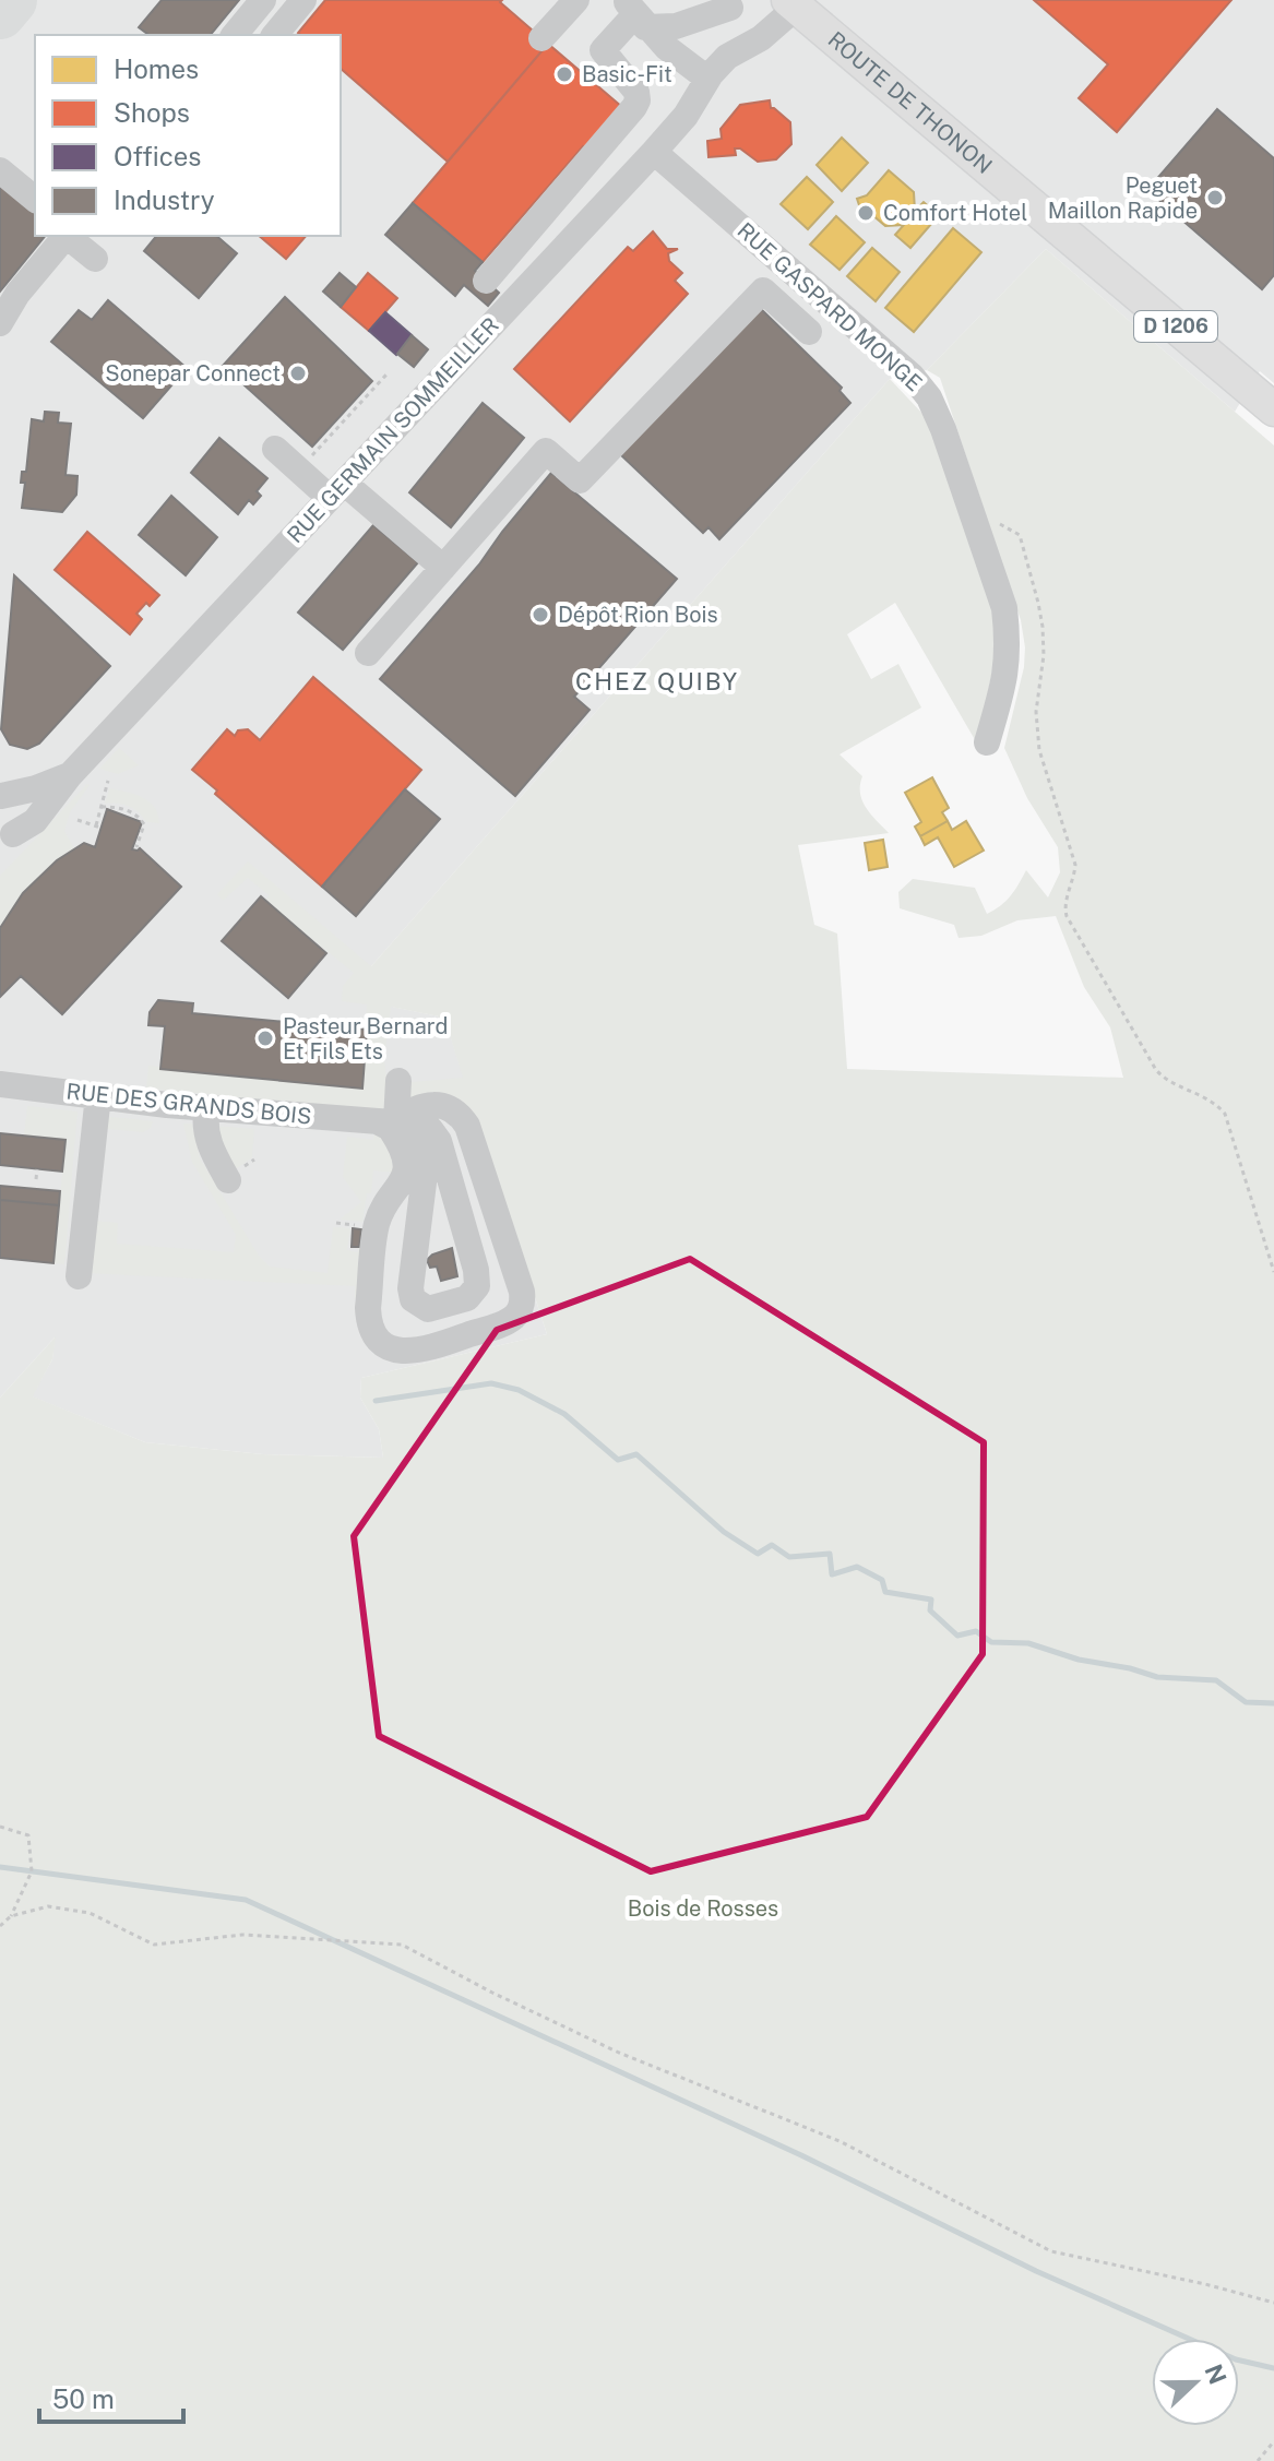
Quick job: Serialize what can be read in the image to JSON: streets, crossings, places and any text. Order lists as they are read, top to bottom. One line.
{"streets":{"main road":["ROUTE DE THONON","D 1206"],"street":["RUE GASPARD MONGE","RUE GERMAIN SOMMEILLER","RUE DES GRANDS BOIS"]},"crossings":[["ROUTE DE THONON","RUE GERMAIN SOMMEILLER"],["RUE GASPARD MONGE","RUE GERMAIN SOMMEILLER"]],"districts":["CHEZ QUIBY"],"parks":["Bois de Rosses"],"places":["Basic-Fit","Peguet Maillon Rapide","Comfort Hotel","Sonepar Connect","Dépôt Rion Bois","Pasteur Bernard Et Fils Ets"],"legend":["Homes","Shops","Offices","Industry"],"scale_bar":"50 m","north":"right"}
